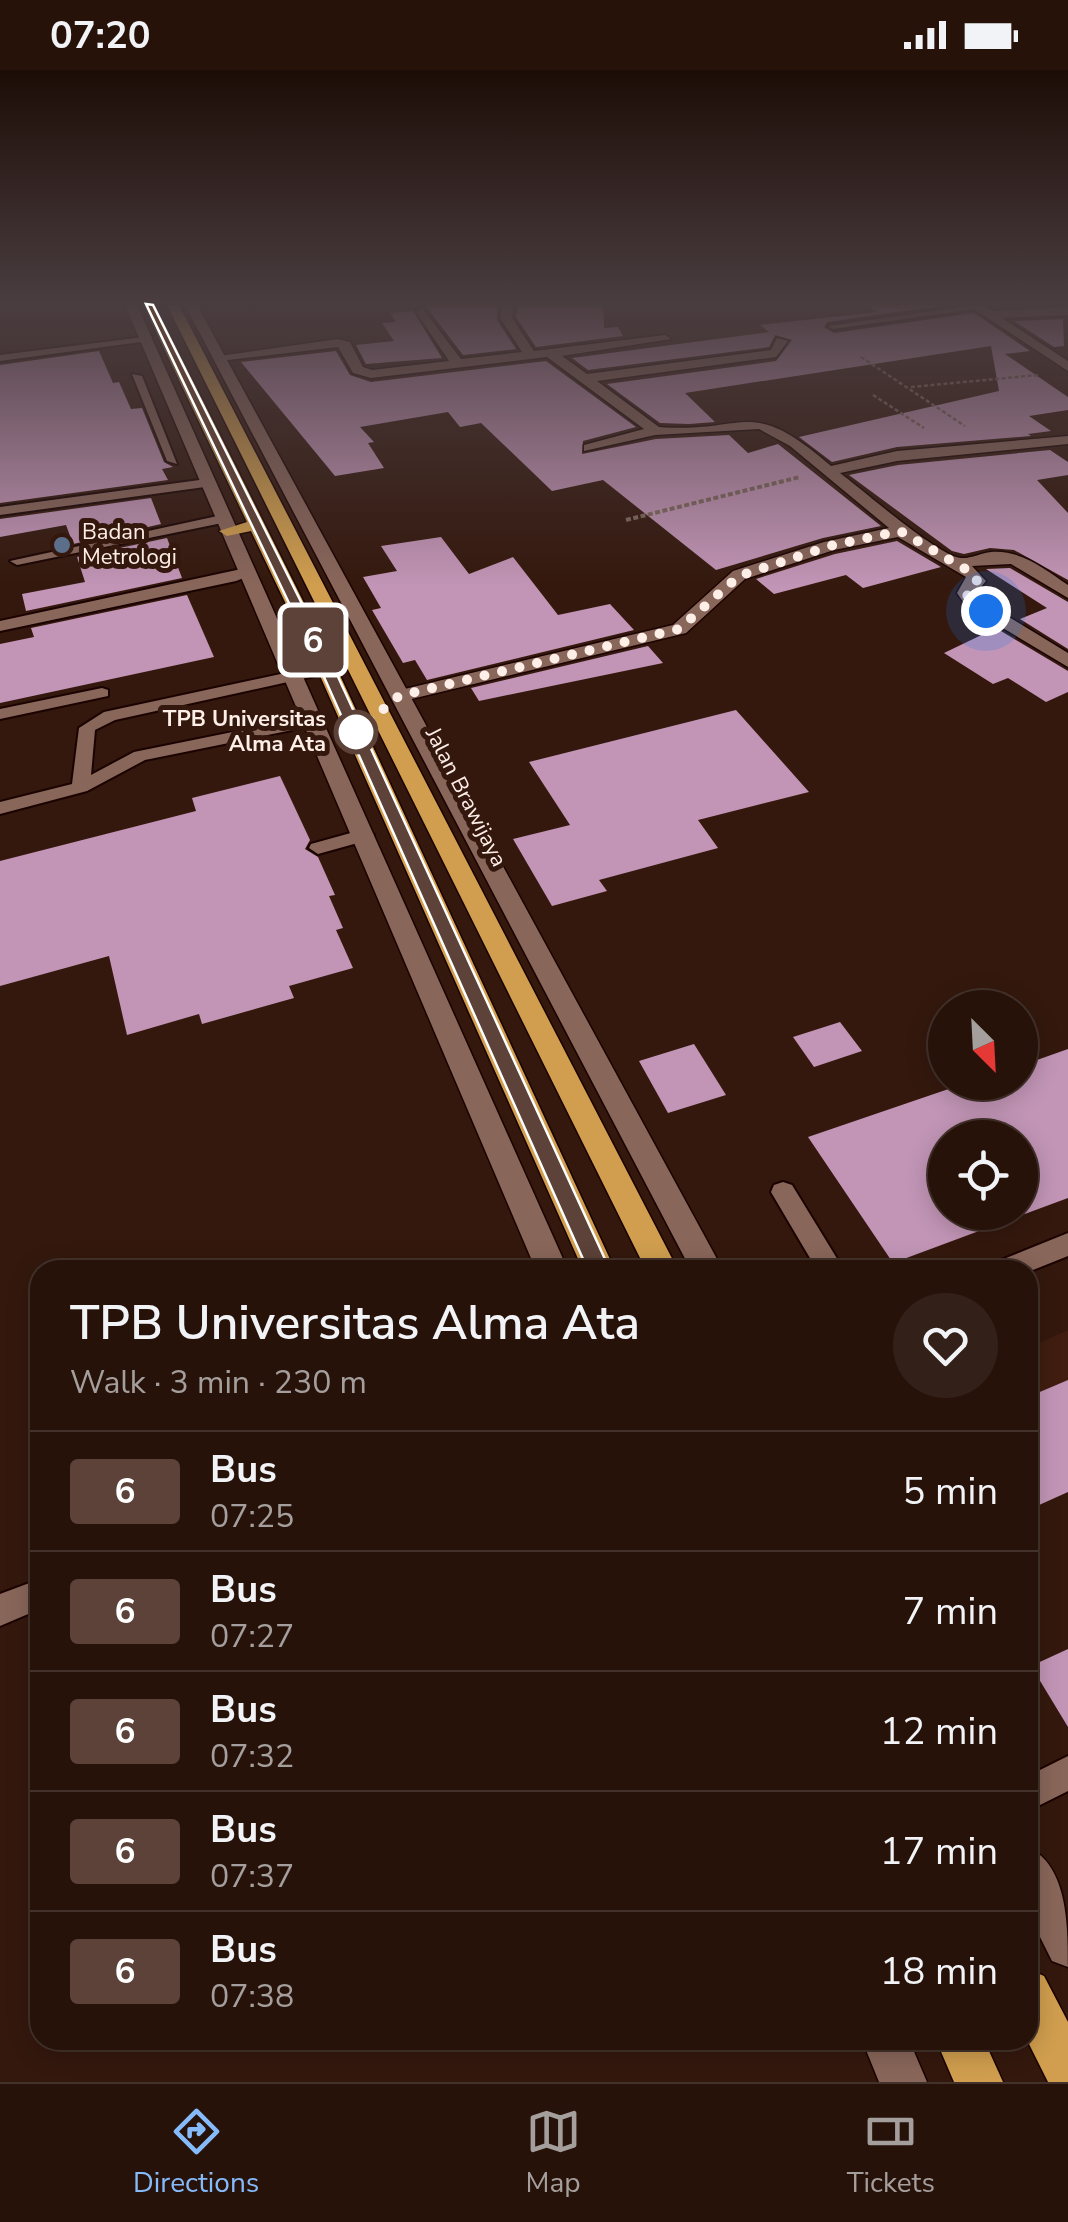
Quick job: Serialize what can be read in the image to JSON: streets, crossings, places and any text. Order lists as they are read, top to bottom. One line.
{"streets":{"highway":["Jalan Brawijaya"]},"places":["Badan Metrologi","TPB Universitas Alma Ata"],"lines":["bus line 6"],"north":"bottom right","page":{"status":"07:20","on_map":"6","heading":["TPB Universitas Alma Ata","Walk · 3 min · 230 m"],"list":[{"mark":"6","name":"Bus","note":"07:25","value":"5 min"},{"mark":"6","name":"Bus","note":"07:27","value":"7 min"},{"mark":"6","name":"Bus","note":"07:32","value":"12 min"},{"mark":"6","name":"Bus","note":"07:37","value":"17 min"},{"mark":"6","name":"Bus","note":"07:38","value":"18 min"}],"tabs":["Directions","Map","Tickets"]}}
